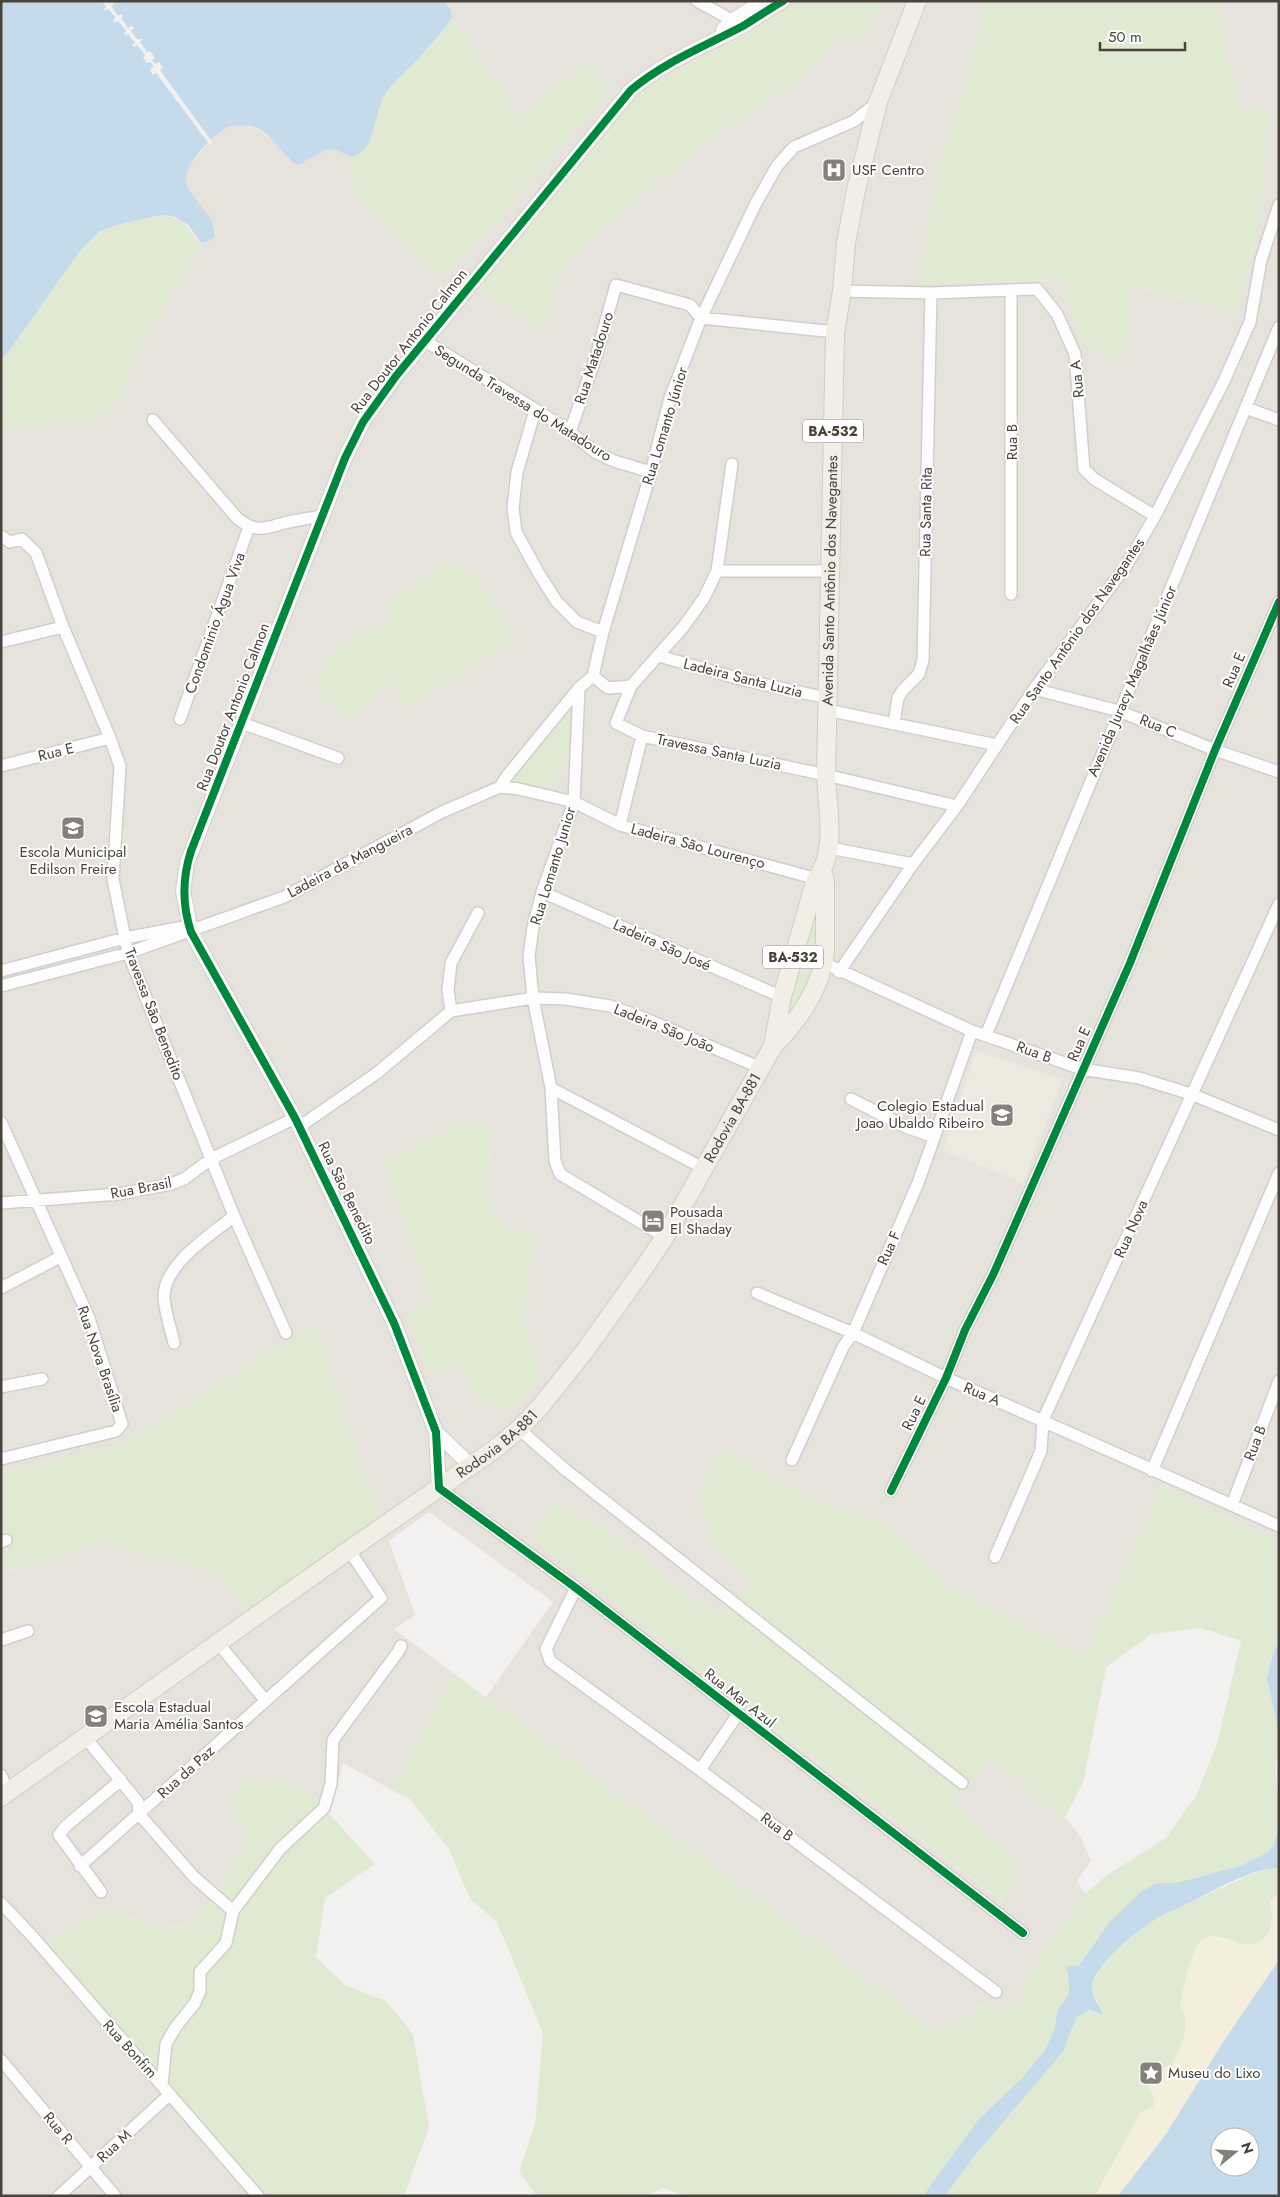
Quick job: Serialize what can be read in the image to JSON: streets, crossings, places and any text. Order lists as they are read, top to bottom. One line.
{"streets":{"main road":["BA-532","Avenida Santo Antônio dos Navegantes","Rodovia BA-881"],"street":["Rua Doutor Antonio Calmon","Rua Matadouro","Rua A","Segunda Travessa do Matadouro","Rua Lomanto Júnior","Rua B","Rua Santa Rita","Condominio Água Viva","Rua Santo Antônio dos Navegantes","Rua E","Ladeira Santa Luzia","Avenida Juracy Magalhães Júnior","Rua C","Travessa Santa Luzia","Ladeira São Lourenço","Ladeira da Mangueira","Rua Lomanto Junior","Ladeira São José","Travessa São Benedito","Ladeira São João","Rua Brasil","Rua São Benedito","Rua Nova","Rua F","Rua Nova Brasília","Rua Mar Azul","Rua da Paz","Rua Bonfim","Rua R","Rua M"]},"crossings":[["Rua Doutor Antonio Calmon","Segunda Travessa do Matadouro"],["Rua Doutor Antonio Calmon","Ladeira da Mangueira"],["Rua Doutor Antonio Calmon","Rua São Benedito"],["Rua Matadouro","Segunda Travessa do Matadouro"],["Rua Matadouro","Rua Lomanto Júnior"],["Rua A","Rua B"],["Rua A","Rua Santa Rita"],["Rua A","Avenida Santo Antônio dos Navegantes"],["Rua A","Rua Santo Antônio dos Navegantes"],["Rua A","Rua E"],["Rua A","Rua Nova"],["Rua A","Rua F"],["Segunda Travessa do Matadouro","Rua Lomanto Júnior"],["Rua Lomanto Júnior","Avenida Santo Antônio dos Navegantes"],["BA-532","Rua B"],["BA-532","Avenida Santo Antônio dos Navegantes"],["BA-532","Rua Santo Antônio dos Navegantes"],["BA-532","Rodovia BA-881"],["Rua B","Avenida Santo Antônio dos Navegantes"],["Rua B","Rua Santo Antônio dos Navegantes"],["Rua B","Rua E"],["Rua B","Avenida Juracy Magalhães Júnior"],["Rua B","Rua Nova"],["Rua B","Rua F"],["Rua B","Rua Mar Azul"],["Rua Santa Rita","Ladeira Santa Luzia"],["Avenida Santo Antônio dos Navegantes","Rua Santo Antônio dos Navegantes"],["Avenida Santo Antônio dos Navegantes","Ladeira Santa Luzia"],["Avenida Santo Antônio dos Navegantes","Travessa Santa Luzia"],["Avenida Santo Antônio dos Navegantes","Ladeira São Lourenço"],["Avenida Santo Antônio dos Navegantes","Ladeira São José"],["Avenida Santo Antônio dos Navegantes","Rodovia BA-881"],["Rua Santo Antônio dos Navegantes","Ladeira Santa Luzia"],["Rua Santo Antônio dos Navegantes","Rua C"],["Rua Santo Antônio dos Navegantes","Travessa Santa Luzia"],["Rua E","Rua C"],["Rua E","Travessa São Benedito"],["Avenida Juracy Magalhães Júnior","Rua C"],["Ladeira São Lourenço","Ladeira da Mangueira"],["Ladeira São Lourenço","Rua Lomanto Junior"],["Ladeira da Mangueira","Rua São Benedito"],["Rua Lomanto Junior","Ladeira São José"],["Rua Lomanto Junior","Ladeira São João"],["Rua Lomanto Junior","Rodovia BA-881"],["Travessa São Benedito","Rua Brasil"],["Ladeira São João","Rodovia BA-881"],["Ladeira São João","Rua Brasil"],["Rodovia BA-881","Rua São Benedito"],["Rodovia BA-881","Rua Mar Azul"],["Rodovia BA-881","Rua da Paz"],["Rua Brasil","Rua São Benedito"],["Rua Brasil","Rua Nova Brasília"],["Rua São Benedito","Rua Mar Azul"],["Rua Bonfim","Rua M"],["Rua R","Rua M"]],"places":{"hospital":["USF Centro"],"school or university":["Escola Municipal Edilson Freire","Colegio Estadual Joao Ubaldo Ribeiro","Escola Estadual Maria Amélia Santos"],"hotel":["Pousada El Shaday"],"place":["Museu do Lixo"]},"scale_bar":"50 m","north":"right"}
